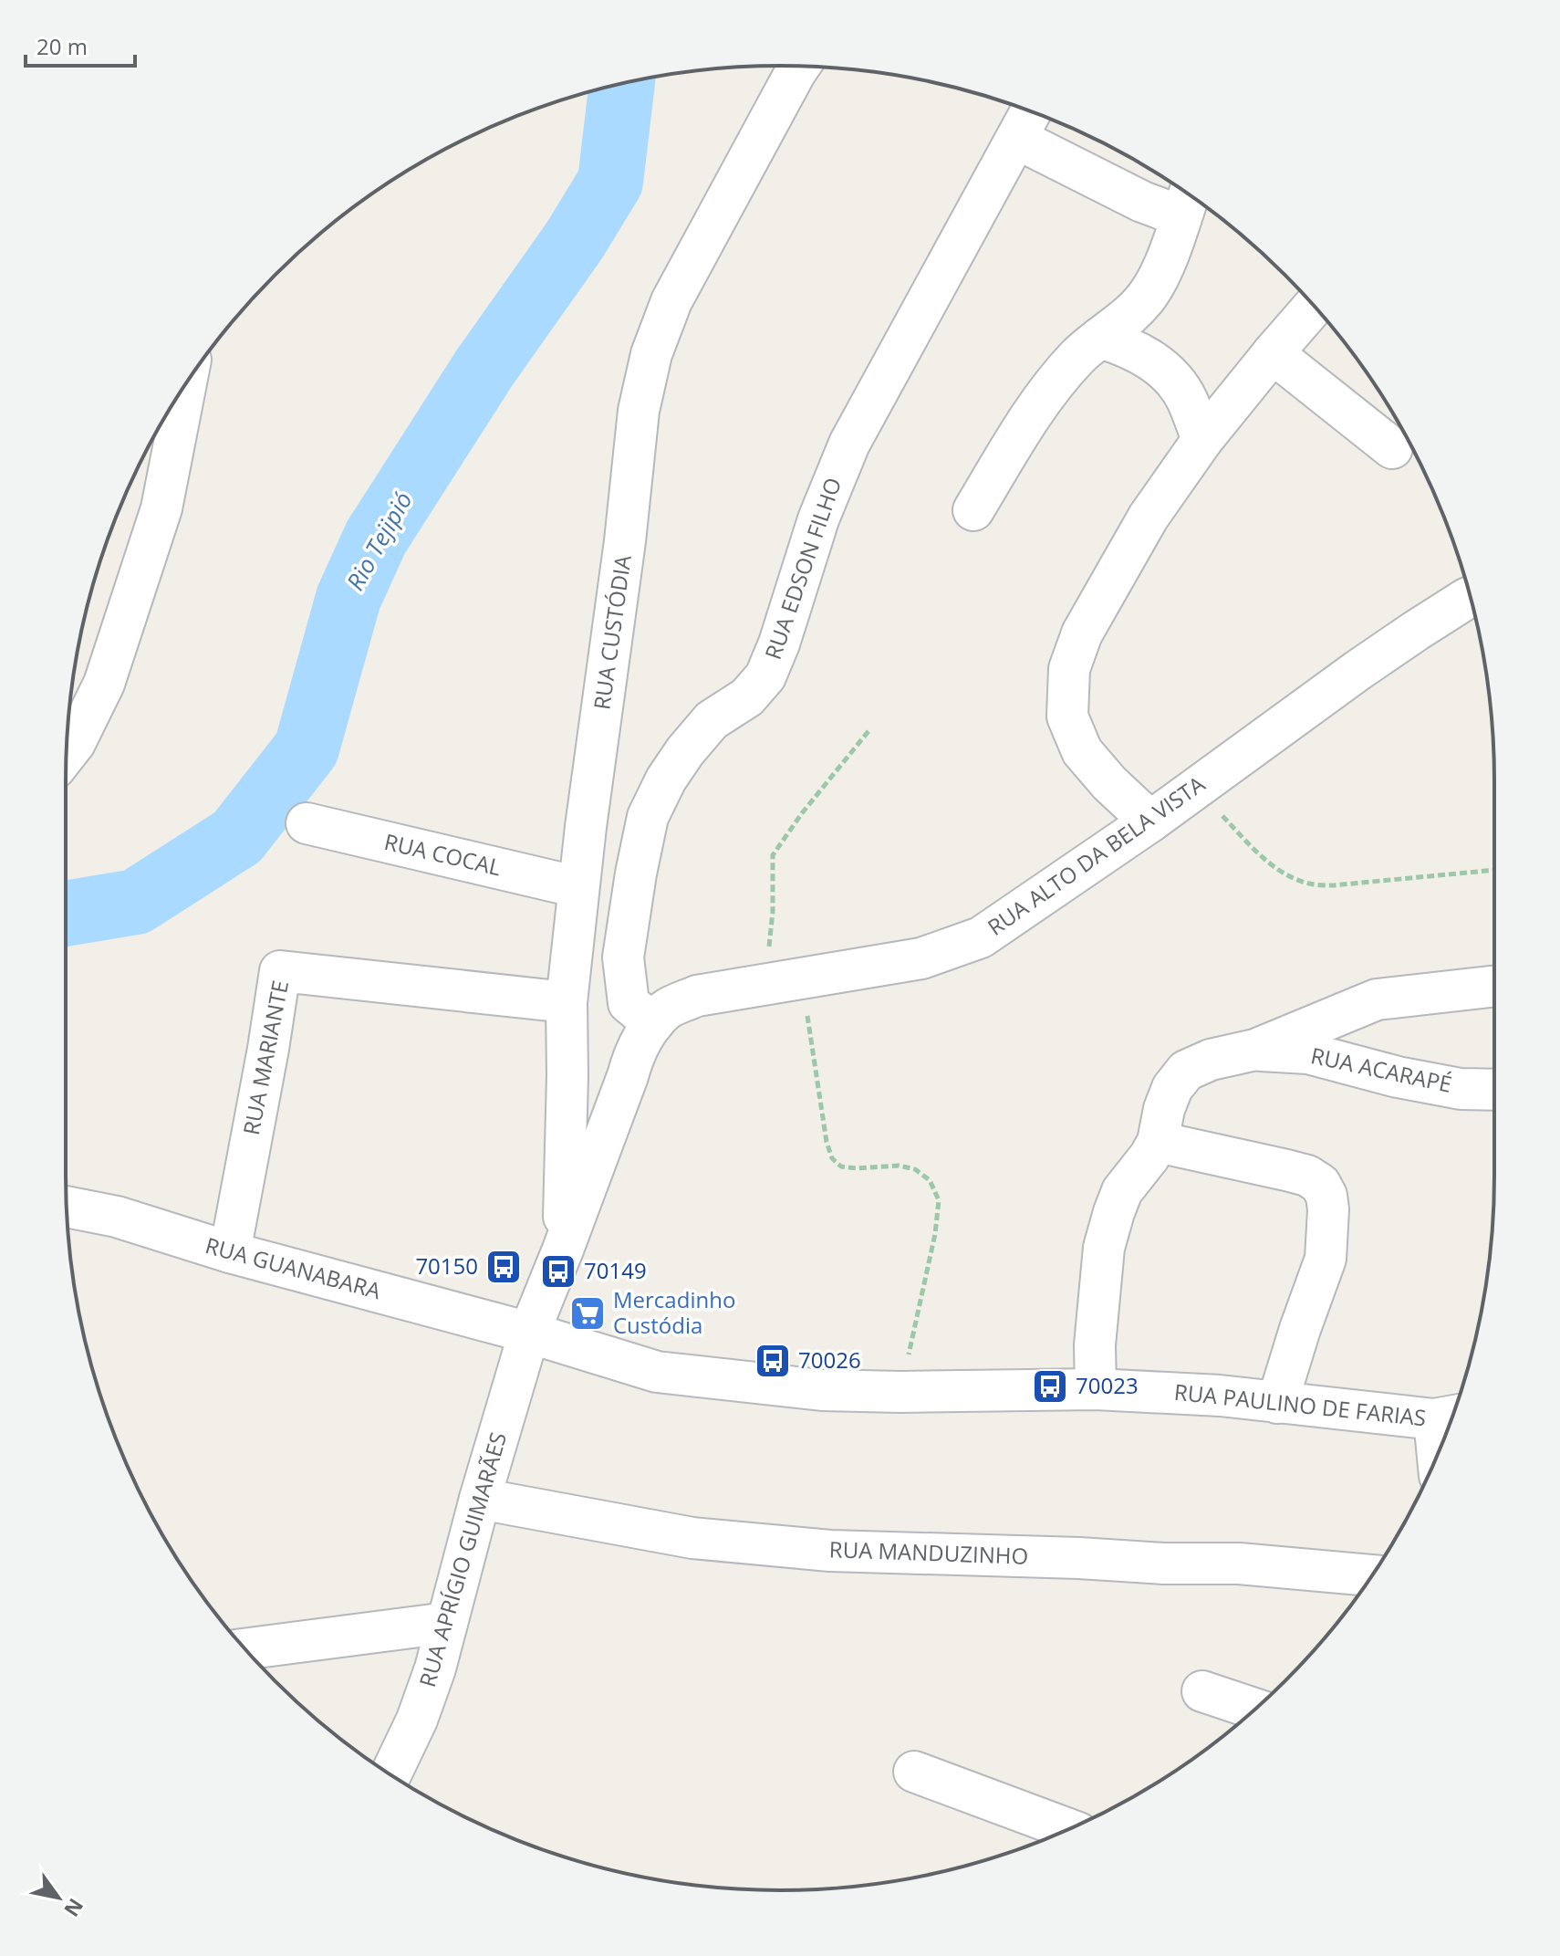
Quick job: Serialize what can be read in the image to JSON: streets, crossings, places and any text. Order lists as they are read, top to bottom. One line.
{"streets":{"street":["RUA EDSON FILHO","RUA CUSTÓDIA","RUA COCAL","RUA ALTO DA BELA VISTA","RUA MARIANTE","RUA ACARAPÉ","RUA GUANABARA","RUA PAULINO DE FARIAS","RUA MANDUZINHO","RUA APRÍGIO GUIMARÃES"]},"crossings":[["RUA EDSON FILHO","RUA ALTO DA BELA VISTA"],["RUA CUSTÓDIA","RUA COCAL"],["RUA CUSTÓDIA","RUA ALTO DA BELA VISTA"],["RUA CUSTÓDIA","RUA MARIANTE"],["RUA ALTO DA BELA VISTA","RUA GUANABARA"],["RUA ALTO DA BELA VISTA","RUA PAULINO DE FARIAS"],["RUA ALTO DA BELA VISTA","RUA APRÍGIO GUIMARÃES"],["RUA MARIANTE","RUA GUANABARA"],["RUA GUANABARA","RUA PAULINO DE FARIAS"],["RUA GUANABARA","RUA APRÍGIO GUIMARÃES"],["RUA PAULINO DE FARIAS","RUA APRÍGIO GUIMARÃES"],["RUA MANDUZINHO","RUA APRÍGIO GUIMARÃES"]],"water":["Rio Tejipió"],"places":{"bus stop":["70150","70149","70026","70023"],"supermarket":["Mercadinho Custódia"]},"scale_bar":"20 m","north":"bottom right"}
